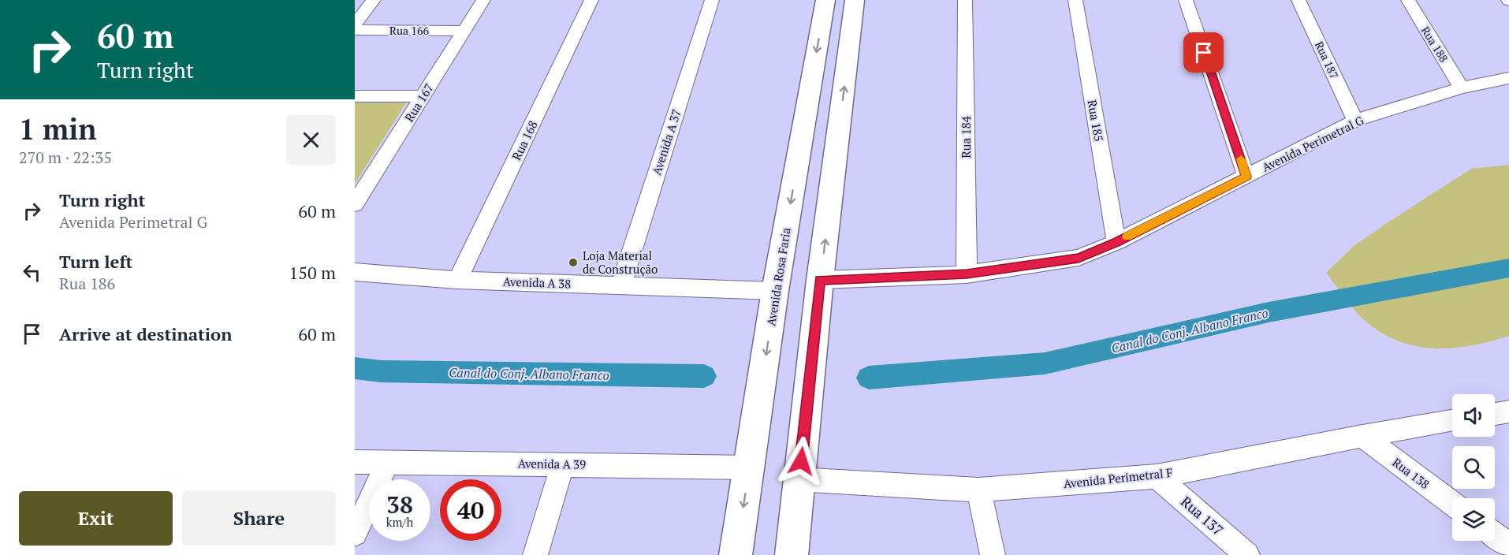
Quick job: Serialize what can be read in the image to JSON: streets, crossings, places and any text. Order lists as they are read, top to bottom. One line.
{"streets":{"street":["Rua 166","Rua 188","Rua 187","Rua 167","Rua 185","Rua 184","Rua 168","Avenida A 37","Avenida Perimetral G","Avenida Rosa Faria","Avenida A 38","Avenida A 39","Rua 138","Avenida Perimetral F","Rua 137"]},"crossings":[["Rua 166","Rua 167"],["Rua 188","Avenida Perimetral G"],["Rua 187","Avenida Perimetral G"],["Rua 185","Avenida Perimetral G"],["Rua 184","Avenida Perimetral G"],["Rua 168","Avenida A 38"],["Avenida A 37","Avenida A 38"],["Avenida Rosa Faria","Avenida A 38"],["Avenida Rosa Faria","Avenida A 39"],["Rua 138","Avenida Perimetral F"],["Avenida Perimetral F","Rua 137"]],"water":["Canal do Conj. Albano Franco"],"places":["Loja Material de Construção"],"page":{"turn":["60 m","Turn right"],"heading":["1 min","270 m · 22:35"],"list":[{"name":"Turn right","note":"Avenida Perimetral G","value":"60 m"},{"name":"Turn left","note":"Rua 186","value":"150 m"},{"name":"Arrive at destination","value":"60 m"}],"speed":"38 km/h","limit":"40","buttons":["Exit","Share"]}}
